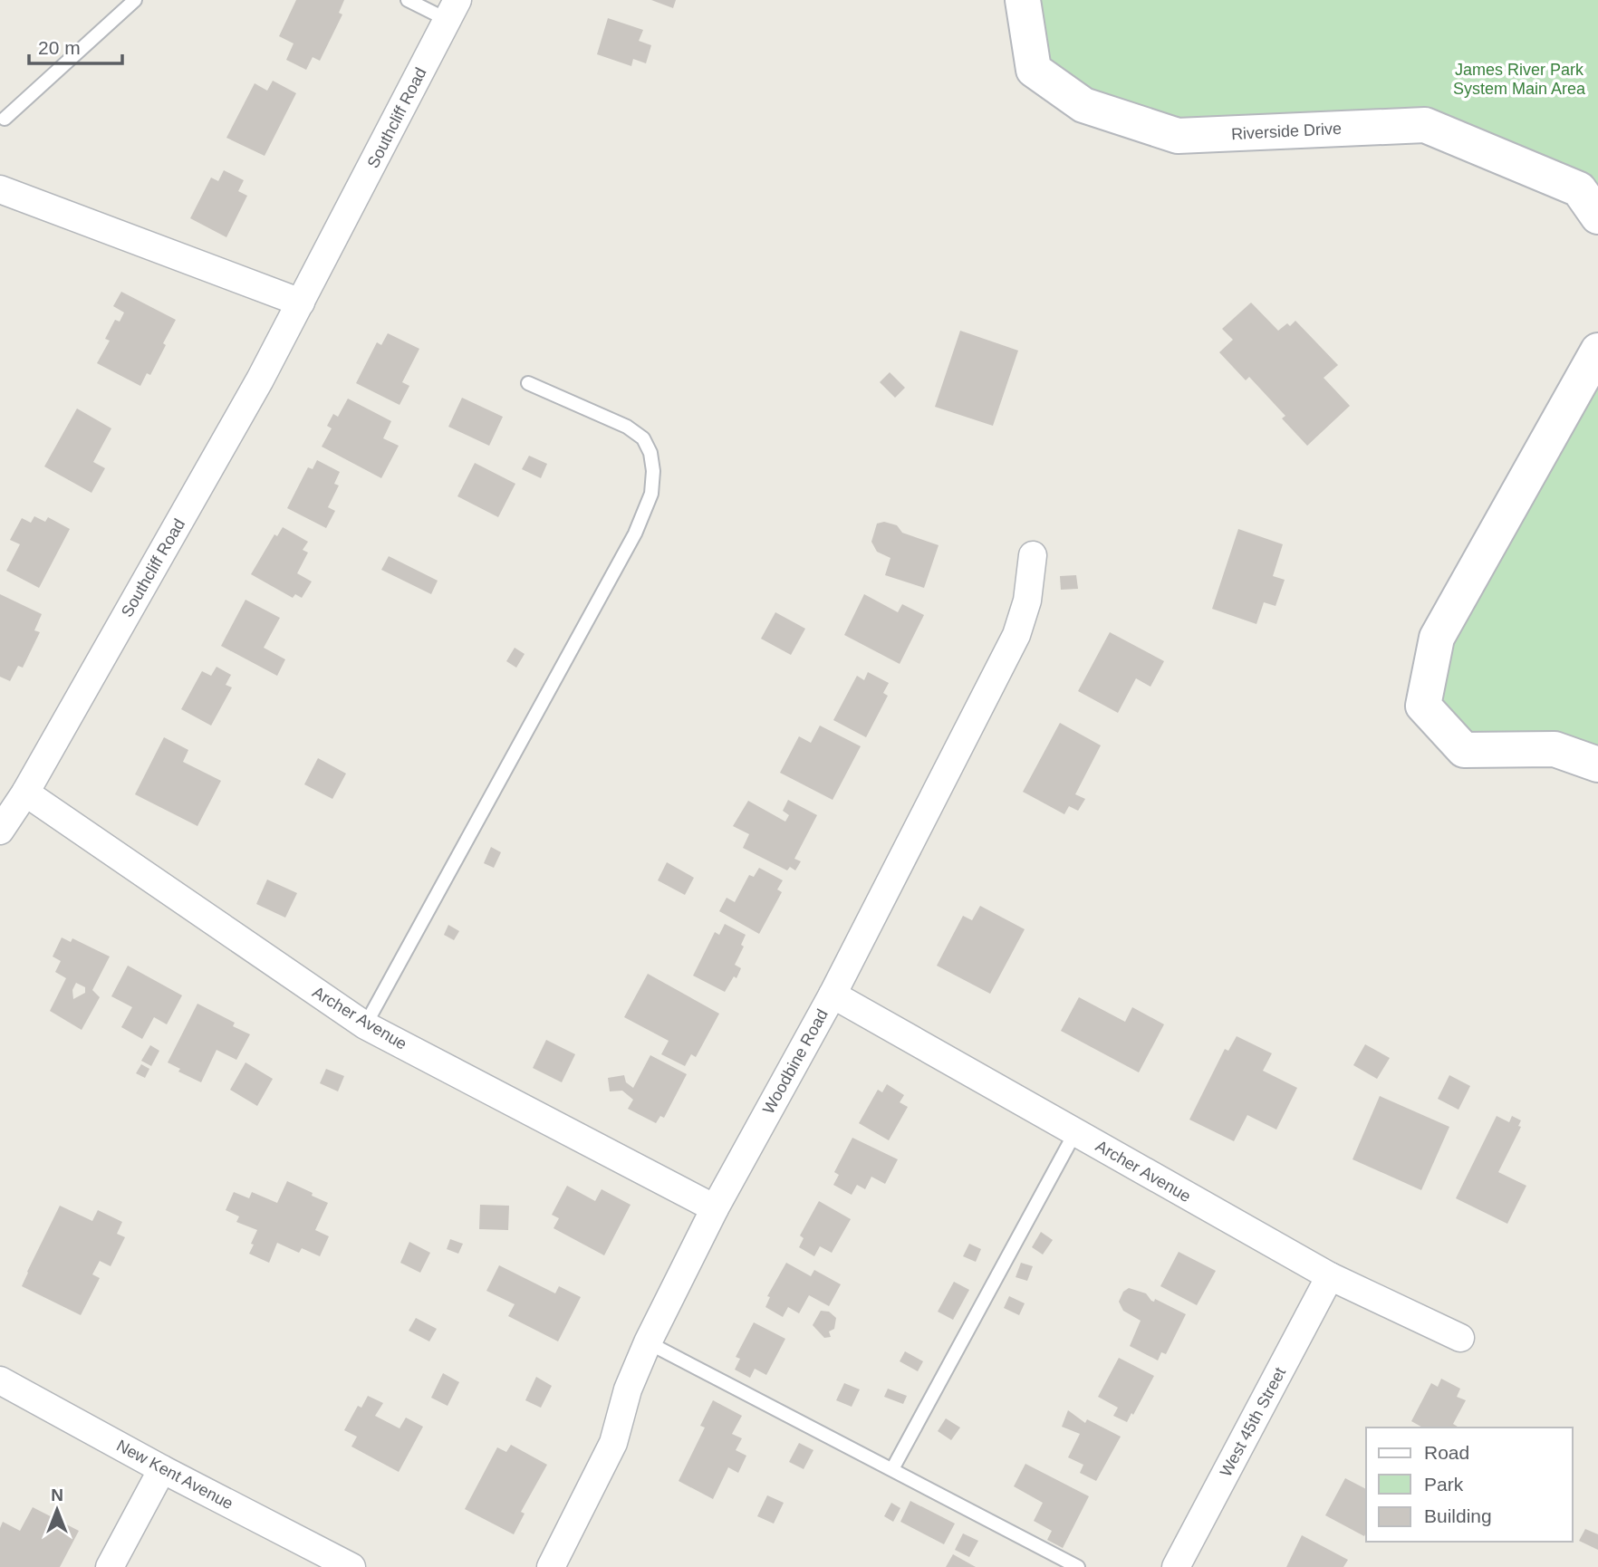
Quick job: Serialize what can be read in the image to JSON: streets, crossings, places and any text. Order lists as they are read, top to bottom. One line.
{"streets":{"street":["Southcliff Road","Riverside Drive","Archer Avenue","Woodbine Road","West 45th Street","New Kent Avenue"]},"crossings":[["Southcliff Road","Archer Avenue"],["Archer Avenue","Woodbine Road"],["Archer Avenue","West 45th Street"]],"parks":["James River Park System Main Area"],"legend":["Road","Park","Building"],"scale_bar":"20 m","north":"top"}
